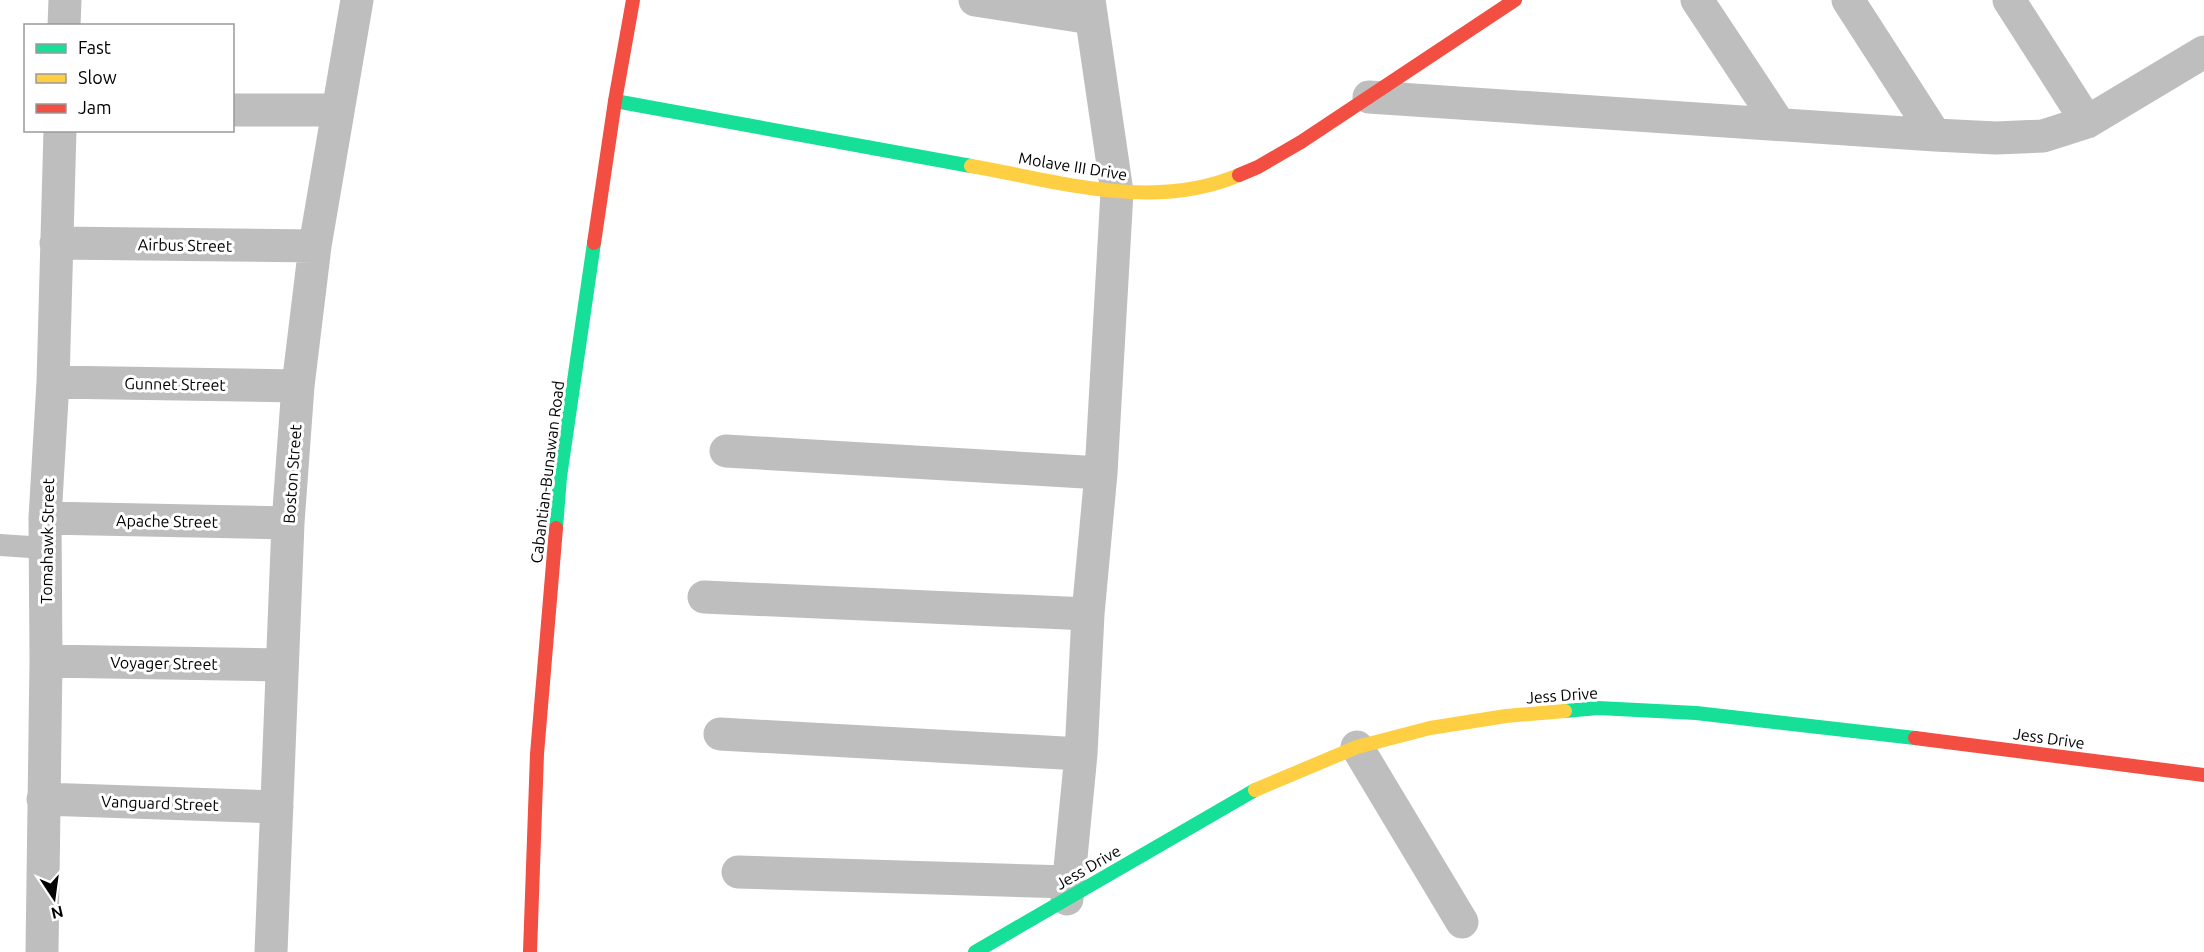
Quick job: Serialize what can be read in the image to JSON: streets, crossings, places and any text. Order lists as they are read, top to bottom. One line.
{"streets":{"street":["Molave III Drive","Airbus Street","Gunnet Street","Cabantian-Bunawan Road","Boston Street","Apache Street","Tomahawk Street","Voyager Street","Jess Drive","Vanguard Street"]},"crossings":[["Molave III Drive","Cabantian-Bunawan Road"],["Airbus Street","Boston Street"],["Airbus Street","Tomahawk Street"],["Gunnet Street","Boston Street"],["Gunnet Street","Tomahawk Street"],["Boston Street","Apache Street"],["Boston Street","Voyager Street"],["Boston Street","Vanguard Street"],["Apache Street","Tomahawk Street"],["Tomahawk Street","Voyager Street"],["Tomahawk Street","Vanguard Street"]],"legend":["Fast","Slow","Jam"],"north":"bottom"}
